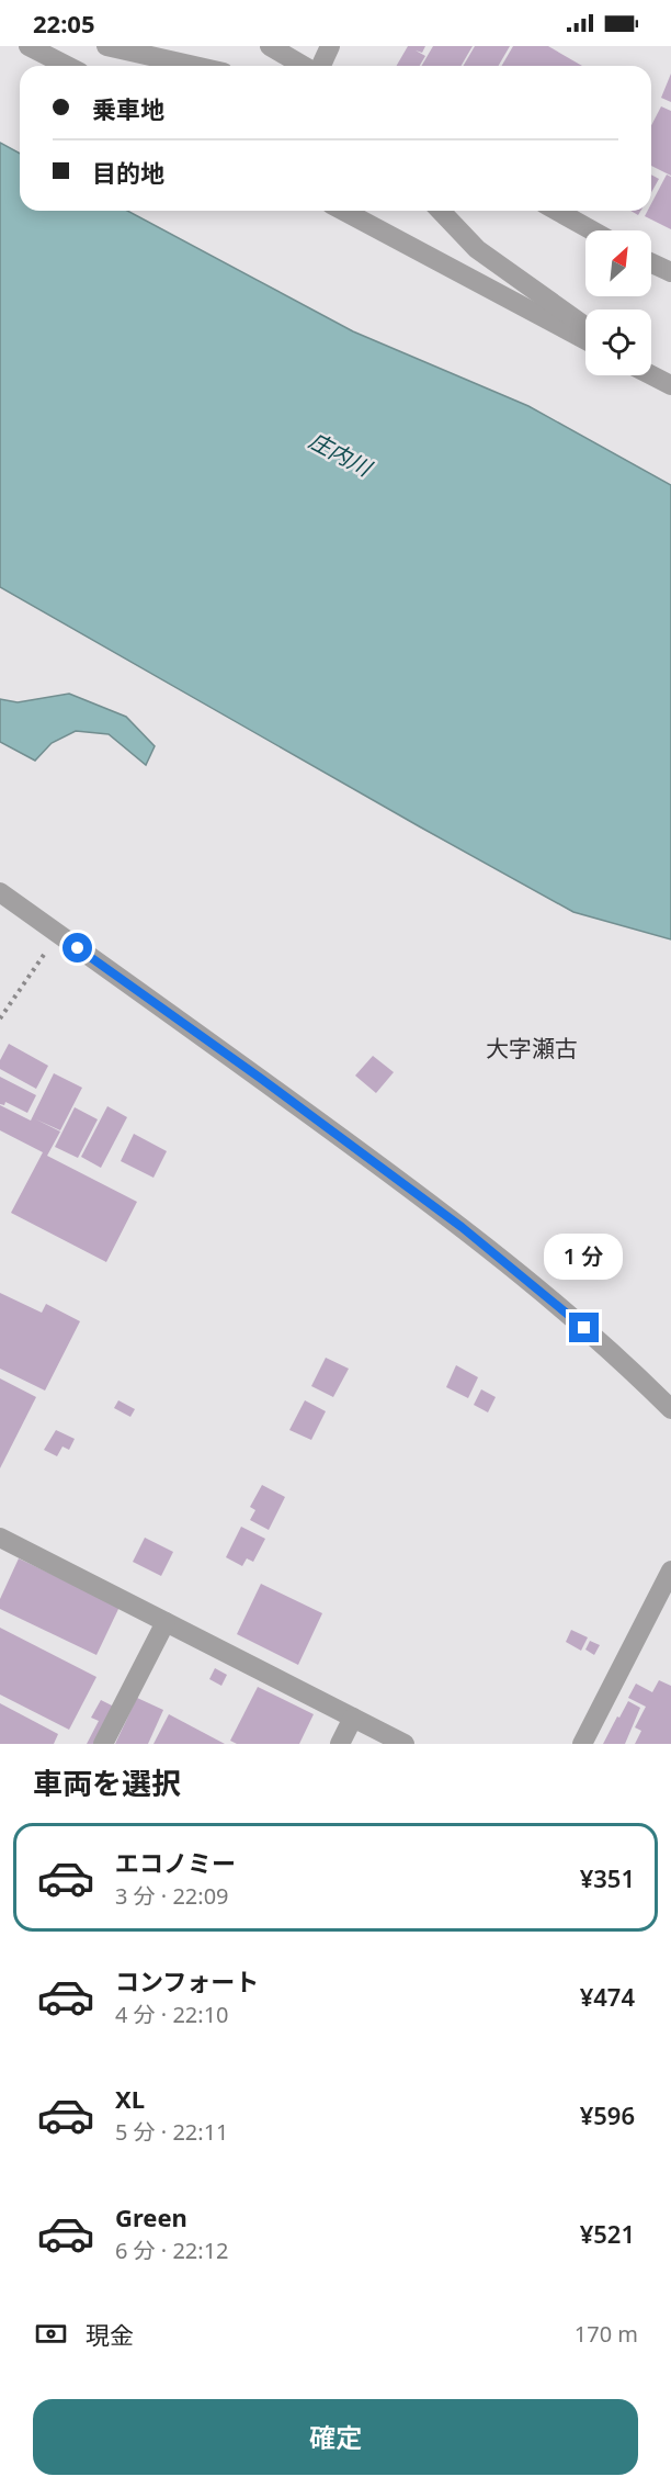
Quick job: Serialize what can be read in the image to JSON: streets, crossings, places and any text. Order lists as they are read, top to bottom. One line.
{"districts":["大字瀬古"],"water":["庄内川"],"north":"top right","page":{"status":"22:05","banner":["乗車地","目的地"],"bubble":"1 分","heading":"車両を選択","list":[{"name":"エコノミー","note":"3 分 · 22:09","value":"¥351"},{"name":"コンフォート","note":"4 分 · 22:10","value":"¥474"},{"name":"XL","note":"5 分 · 22:11","value":"¥596"},{"name":"Green","note":"6 分 · 22:12","value":"¥521"}],"pay":["現金","170 m"],"buttons":"確定"}}
